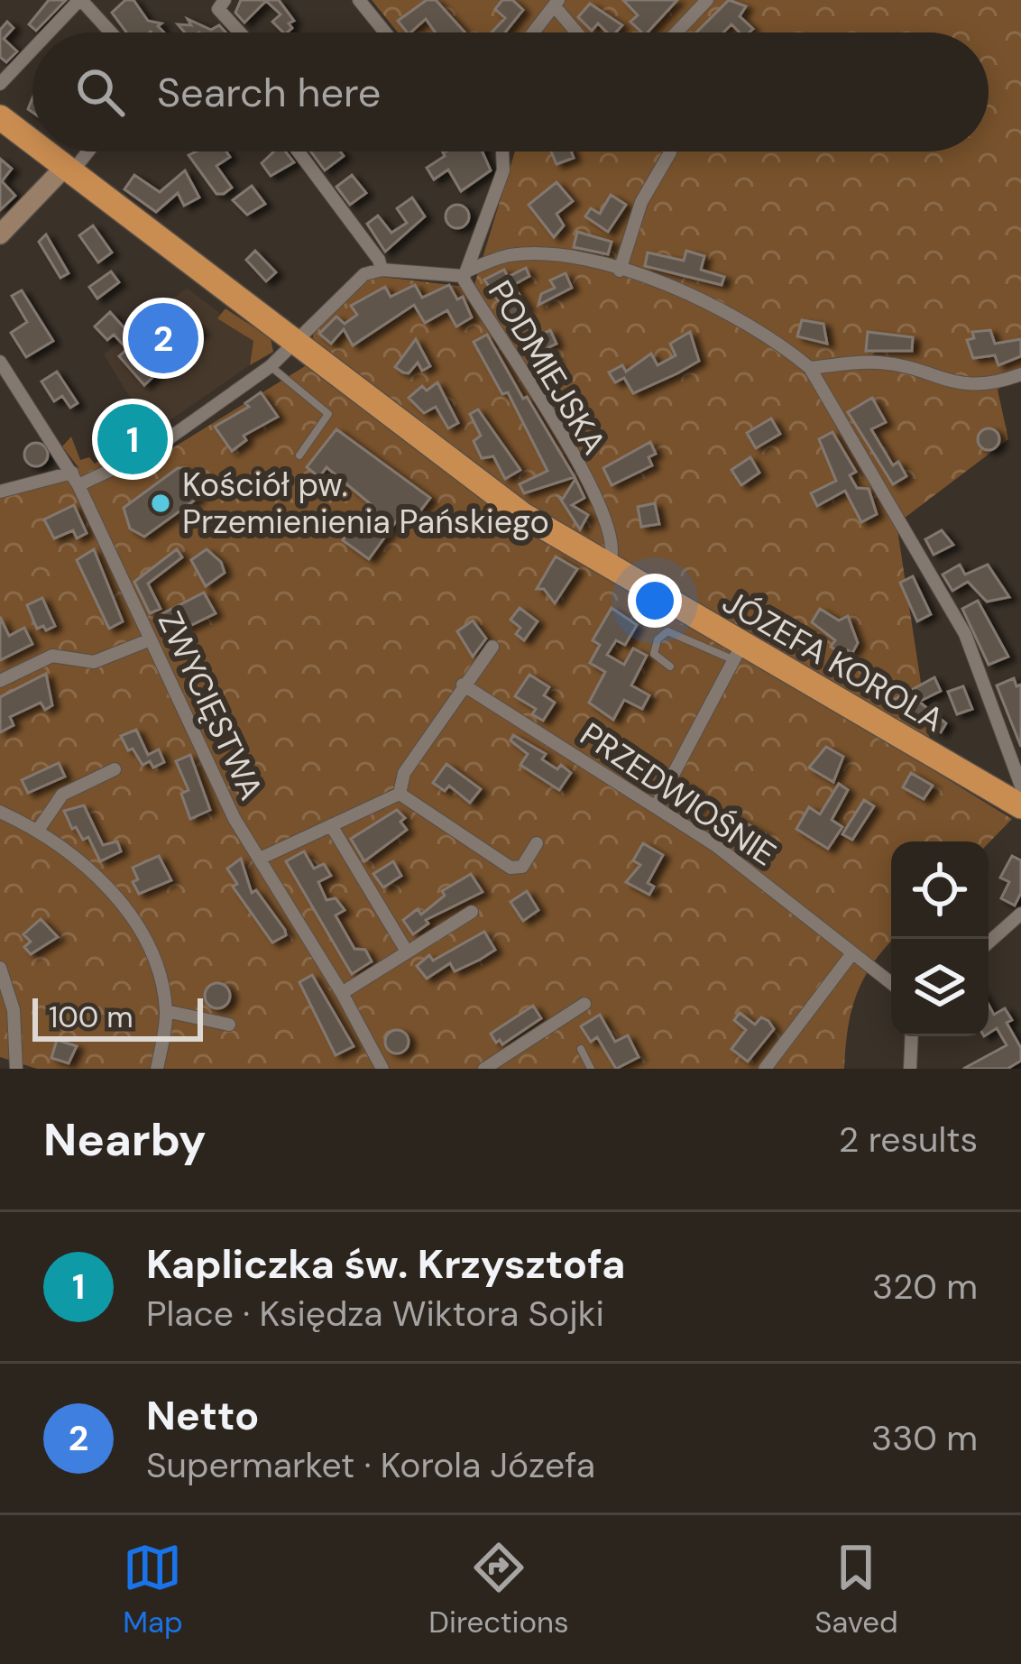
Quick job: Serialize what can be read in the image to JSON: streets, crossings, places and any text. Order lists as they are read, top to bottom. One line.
{"streets":{"highway":["JÓZEFA KOROLA"],"street":["PODMIEJSKA","ZWYCIĘSTWA","PRZEDWIOŚNIE"]},"crossings":[["PODMIEJSKA","JÓZEFA KOROLA"]],"places":["Kościół pw. Przemienienia Pańskiego"],"scale_bar":"100 m","page":{"search":"Search here","pins":["2","1"],"scale":"100 m","heading":["Nearby","2 results"],"list":[{"mark":"1","name":"Kapliczka św. Krzysztofa","note":"Place · Księdza Wiktora Sojki","value":"320 m"},{"mark":"2","name":"Netto","note":"Supermarket · Korola Józefa","value":"330 m"}],"nav":["Map","Directions","Saved"]}}
